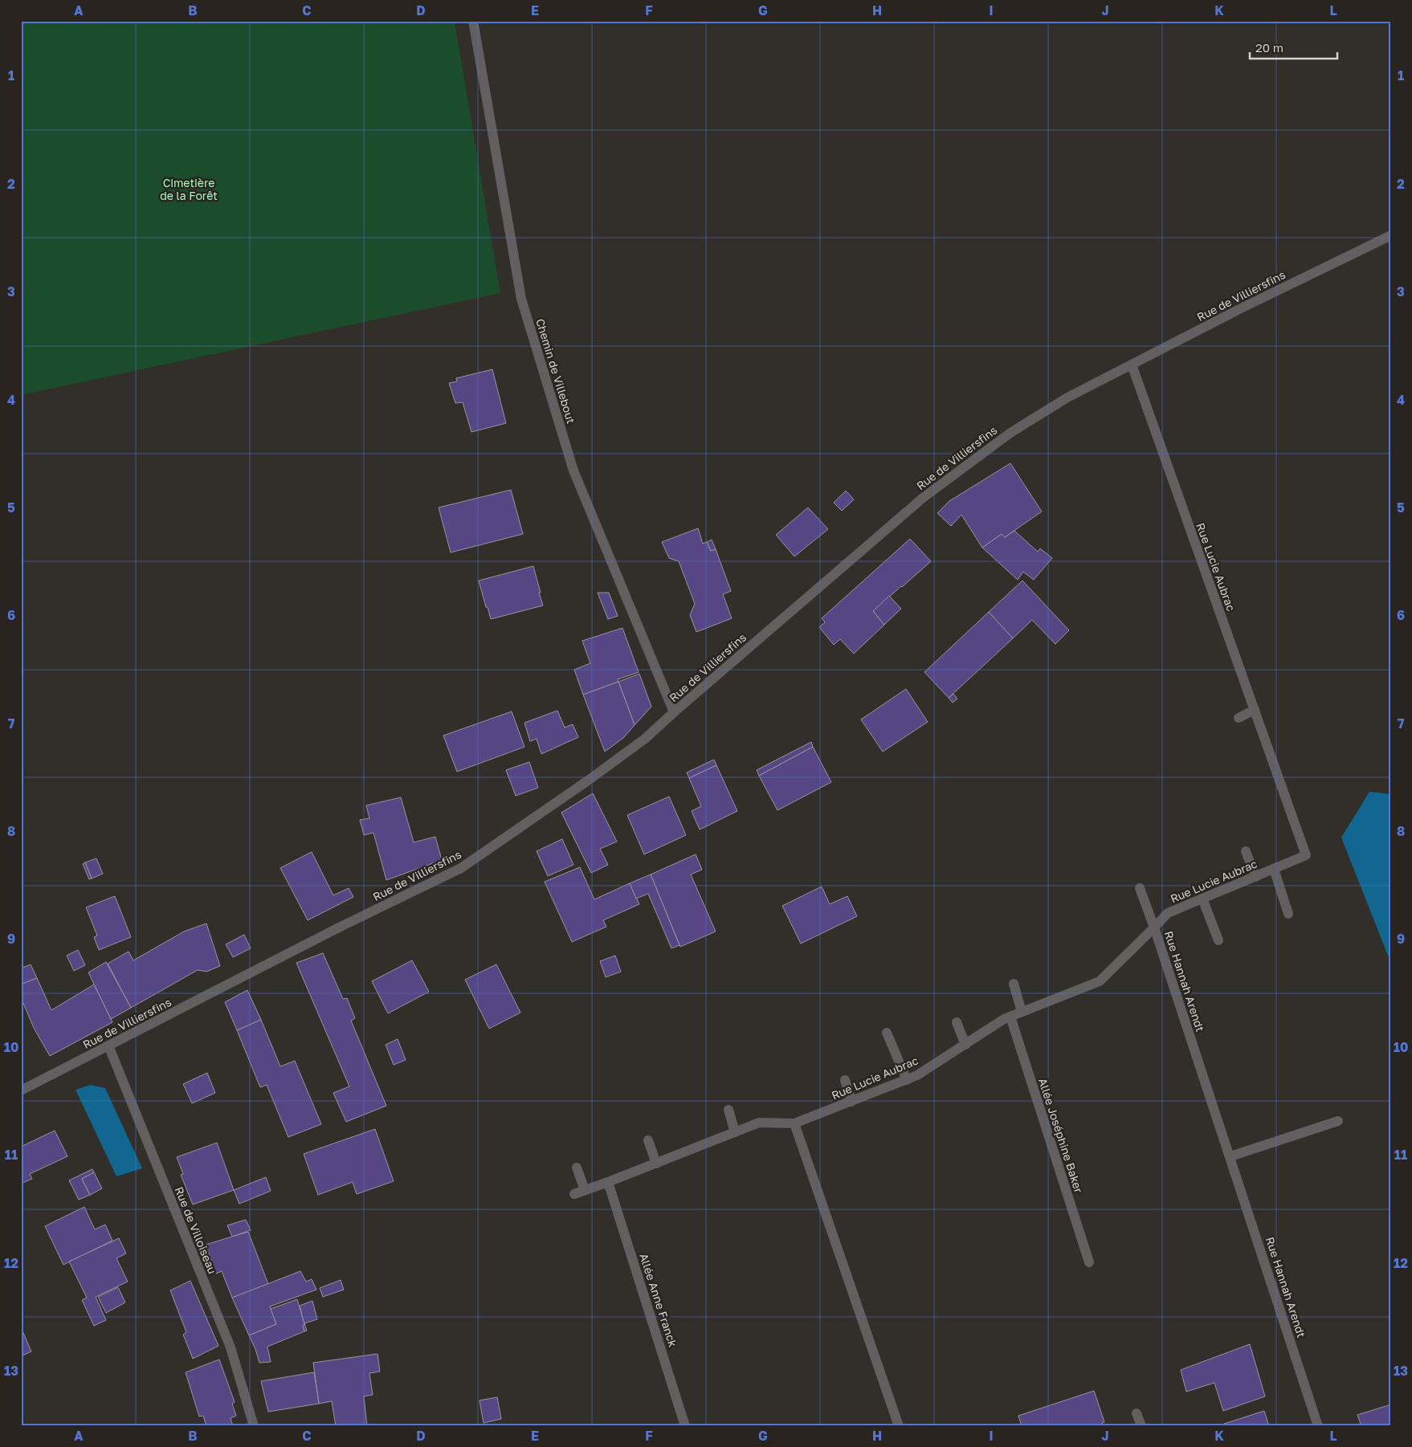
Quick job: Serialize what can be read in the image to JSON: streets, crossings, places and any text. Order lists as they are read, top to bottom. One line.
{"streets":{"street":["Rue de Villiersfins","Chemin de Villebout","Rue Lucie Aubrac","Rue Hannah Arendt","Allée Joséphine Baker","Rue de Villoiseau","Allée Anne Franck"]},"crossings":[["Rue de Villiersfins","Chemin de Villebout"],["Rue de Villiersfins","Rue Lucie Aubrac"],["Rue de Villiersfins","Rue de Villoiseau"],["Rue Lucie Aubrac","Rue Hannah Arendt"],["Rue Lucie Aubrac","Allée Joséphine Baker"]],"parks":["Cimetière de la Forêt"],"scale_bar":"20 m","grid":{"columns":["A","B","C","D","E","F","G","H","I","J","K","L"],"rows":["1","2","3","4","5","6","7","8","9","10","11","12","13"]}}
